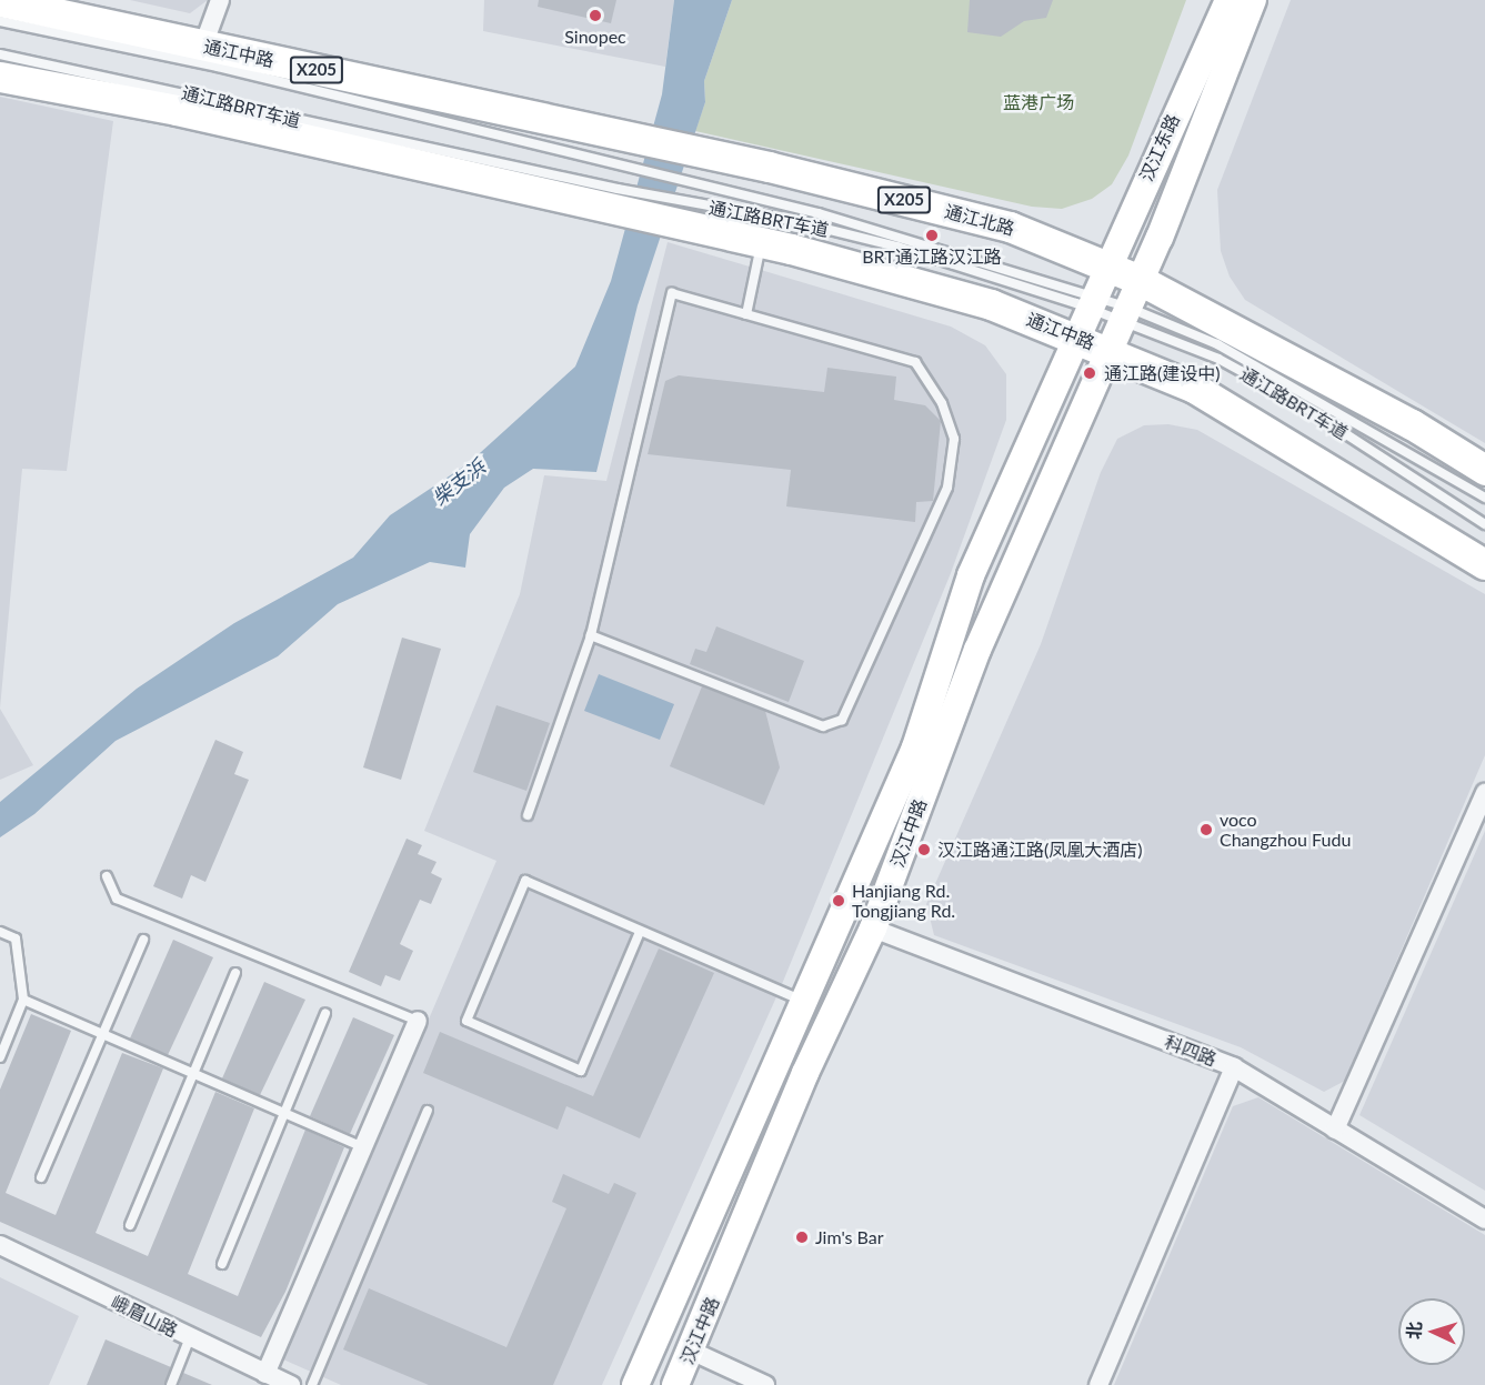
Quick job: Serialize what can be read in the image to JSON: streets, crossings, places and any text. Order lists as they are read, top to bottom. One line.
{"streets":{"main road":["通江中路","X205","汉江东路","通江北路","汉江中路"],"street":["科四路","峨眉山路"],"lane":["通江路BRT车道"]},"crossings":[["通江中路","通江路BRT车道"],["通江中路","通江北路"],["通江中路","汉江中路"],["通江路BRT车道","汉江东路"],["通江路BRT车道","汉江中路"],["汉江东路","通江北路"],["汉江东路","汉江中路"],["通江北路","汉江中路"],["汉江中路","科四路"]],"water":["柴支浜"],"parks":["蓝港广场"],"places":["Sinopec","BRT通江路汉江路","通江路(建设中)","voco Changzhou Fudu","汉江路通江路(凤凰大酒店)","Hanjiang Rd. Tongjiang Rd.","Jim's Bar"],"north":"left"}
